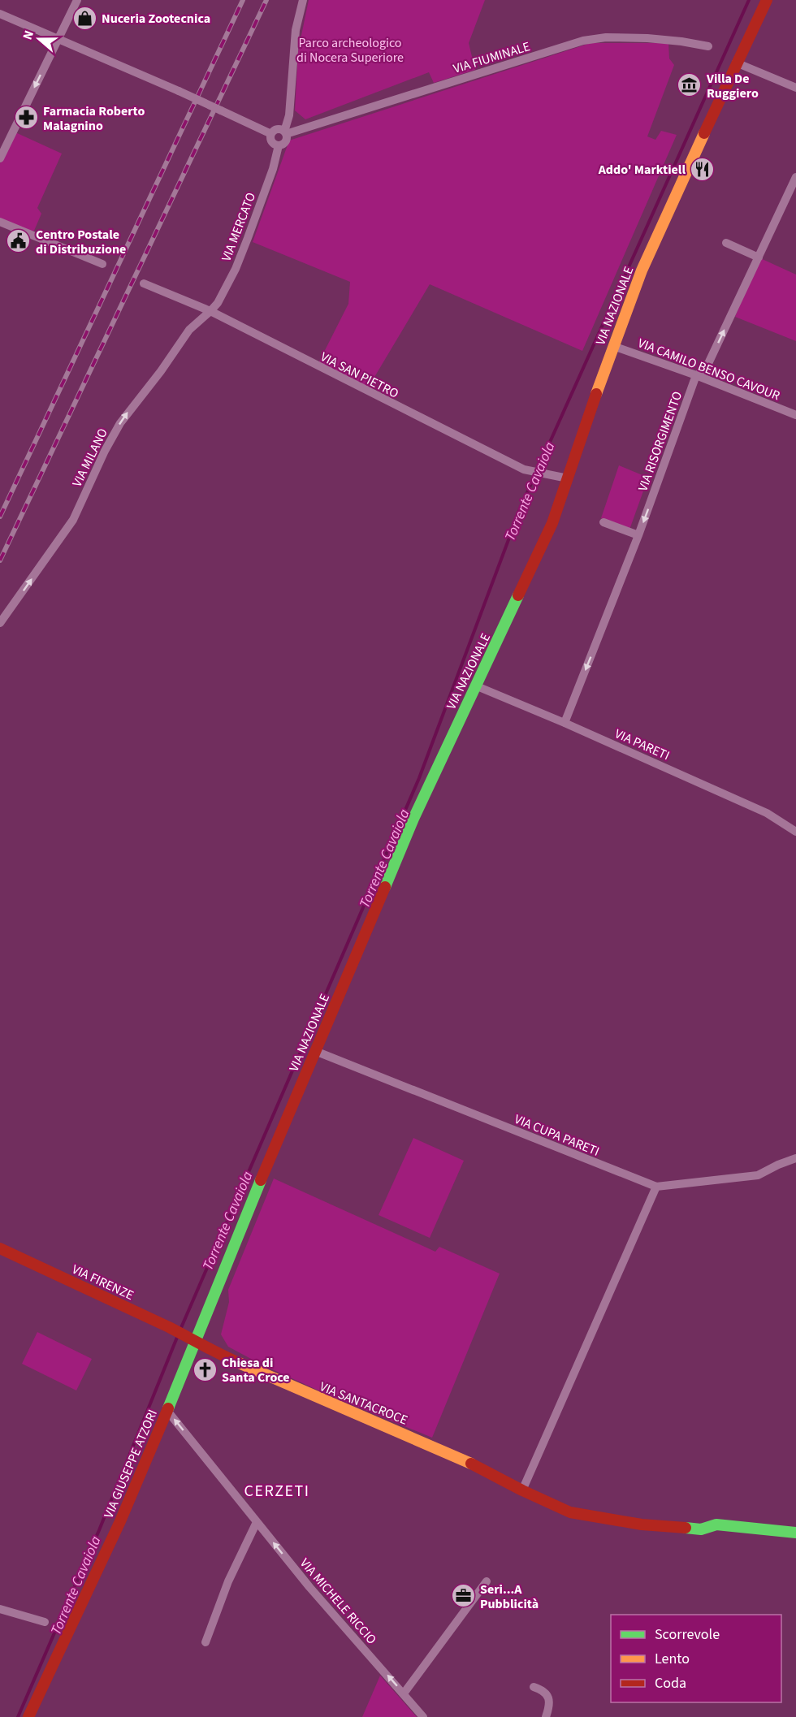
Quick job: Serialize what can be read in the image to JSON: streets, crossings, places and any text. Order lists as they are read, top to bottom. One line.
{"streets":{"main road":["VIA NAZIONALE","VIA FIRENZE","VIA SANTACROCE","VIA GIUSEPPE ATZORI"],"street":["VIA FIUMINALE","VIA MERCATO","VIA CAMILO BENSO CAVOUR","VIA SAN PIETRO","VIA RISORGIMENTO","VIA MILANO","VIA PARETI","VIA CUPA PARETI","VIA MICHELE RICCIO"]},"crossings":[["VIA FIUMINALE","VIA MERCATO"],["VIA MERCATO","VIA SAN PIETRO"],["VIA MERCATO","VIA MILANO"],["VIA NAZIONALE","VIA CAMILO BENSO CAVOUR"],["VIA NAZIONALE","VIA SAN PIETRO"],["VIA NAZIONALE","VIA PARETI"],["VIA NAZIONALE","VIA CUPA PARETI"],["VIA NAZIONALE","VIA FIRENZE"],["VIA NAZIONALE","VIA SANTACROCE"],["VIA NAZIONALE","VIA GIUSEPPE ATZORI"],["VIA CAMILO BENSO CAVOUR","VIA RISORGIMENTO"],["VIA SAN PIETRO","VIA MILANO"],["VIA RISORGIMENTO","VIA PARETI"],["VIA FIRENZE","VIA SANTACROCE"],["VIA GIUSEPPE ATZORI","VIA MICHELE RICCIO"]],"one_way":["VIA MILANO","VIA MICHELE RICCIO"],"districts":["CERZETI"],"water":["Torrente Cavaiola"],"parks":["Parco archeologico di Nocera Superiore"],"places":{"shop":["Nuceria Zootecnica"],"museum":["Villa De Ruggiero"],"pharmacy":["Farmacia Roberto Malagnino"],"restaurant":["Addo' Marktiell"],"public building":["Centro Postale di Distribuzione"],"church":["Chiesa di Santa Croce"],"office":["Seri...A Pubblicità"]},"legend":["Scorrevole","Lento","Coda"],"north":"left"}
